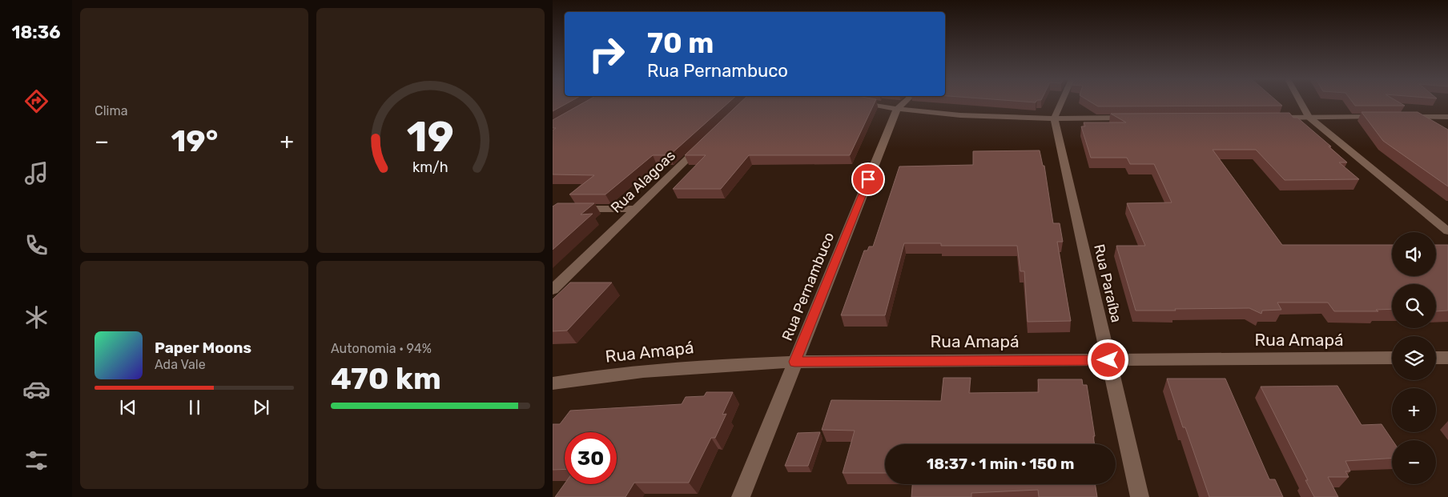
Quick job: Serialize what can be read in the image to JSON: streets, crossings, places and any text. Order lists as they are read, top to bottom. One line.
{"streets":{"street":["Rua Alagoas","Rua Paraíba","Rua Pernambuco","Rua Amapá"]},"crossings":[["Rua Paraíba","Rua Amapá"],["Rua Pernambuco","Rua Amapá"]],"page":{"tabs":"18:36","tile":["Clima",["Autonomia · 94%","470 km"]],"turn":["70 m","Rua Pernambuco"],"heat":["−","19°","+"],"map_buttons":["+","−"],"song":["Paper Moons","Ada Vale"],"limit":"30","trip":"18:37 · 1 min · 150 m","gauge":["19","km/h"]}}
